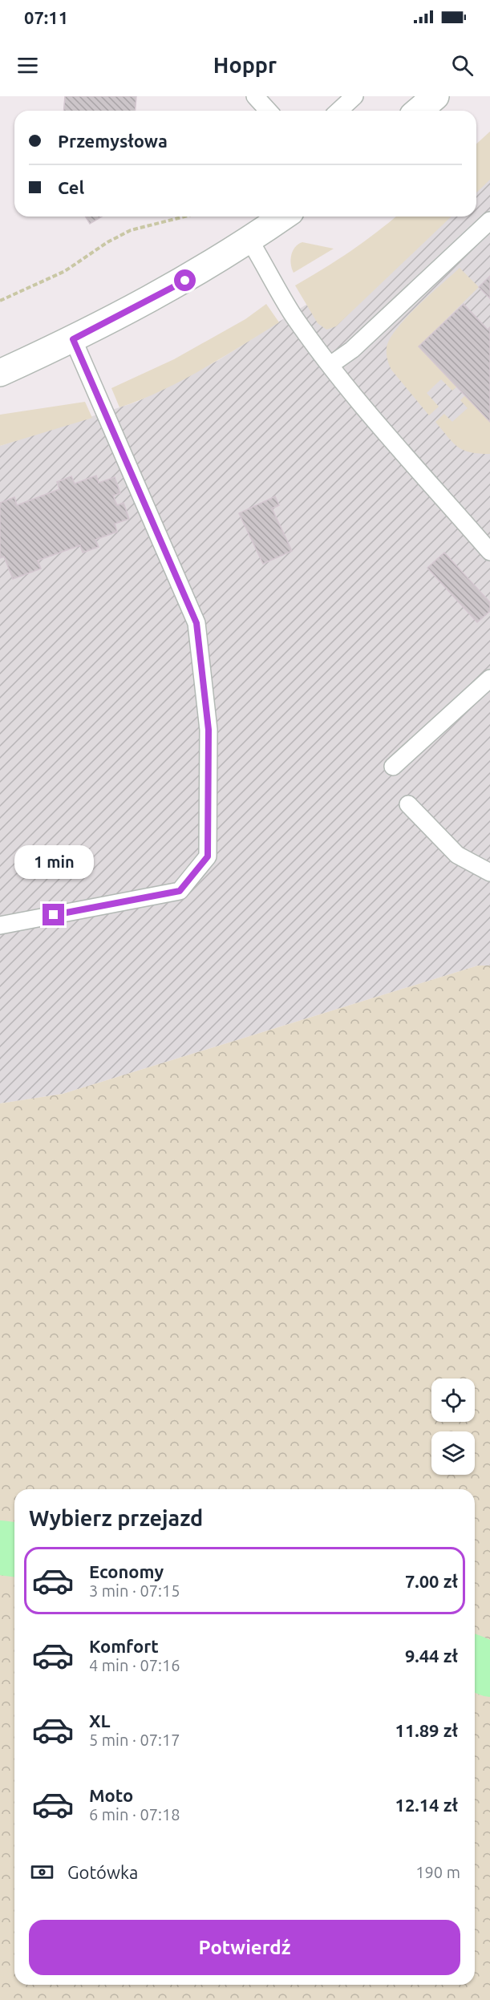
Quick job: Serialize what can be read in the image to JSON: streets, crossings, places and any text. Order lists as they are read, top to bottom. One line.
{"page":{"status":"07:11","header":"Hoppr","banner":["Przemysłowa","Cel"],"bubble":"1 min","heading":"Wybierz przejazd","list":[{"name":"Economy","note":"3 min · 07:15","value":"7.00 zł"},{"name":"Komfort","note":"4 min · 07:16","value":"9.44 zł"},{"name":"XL","note":"5 min · 07:17","value":"11.89 zł"},{"name":"Moto","note":"6 min · 07:18","value":"12.14 zł"}],"pay":["Gotówka","190 m"],"buttons":"Potwierdź"}}
